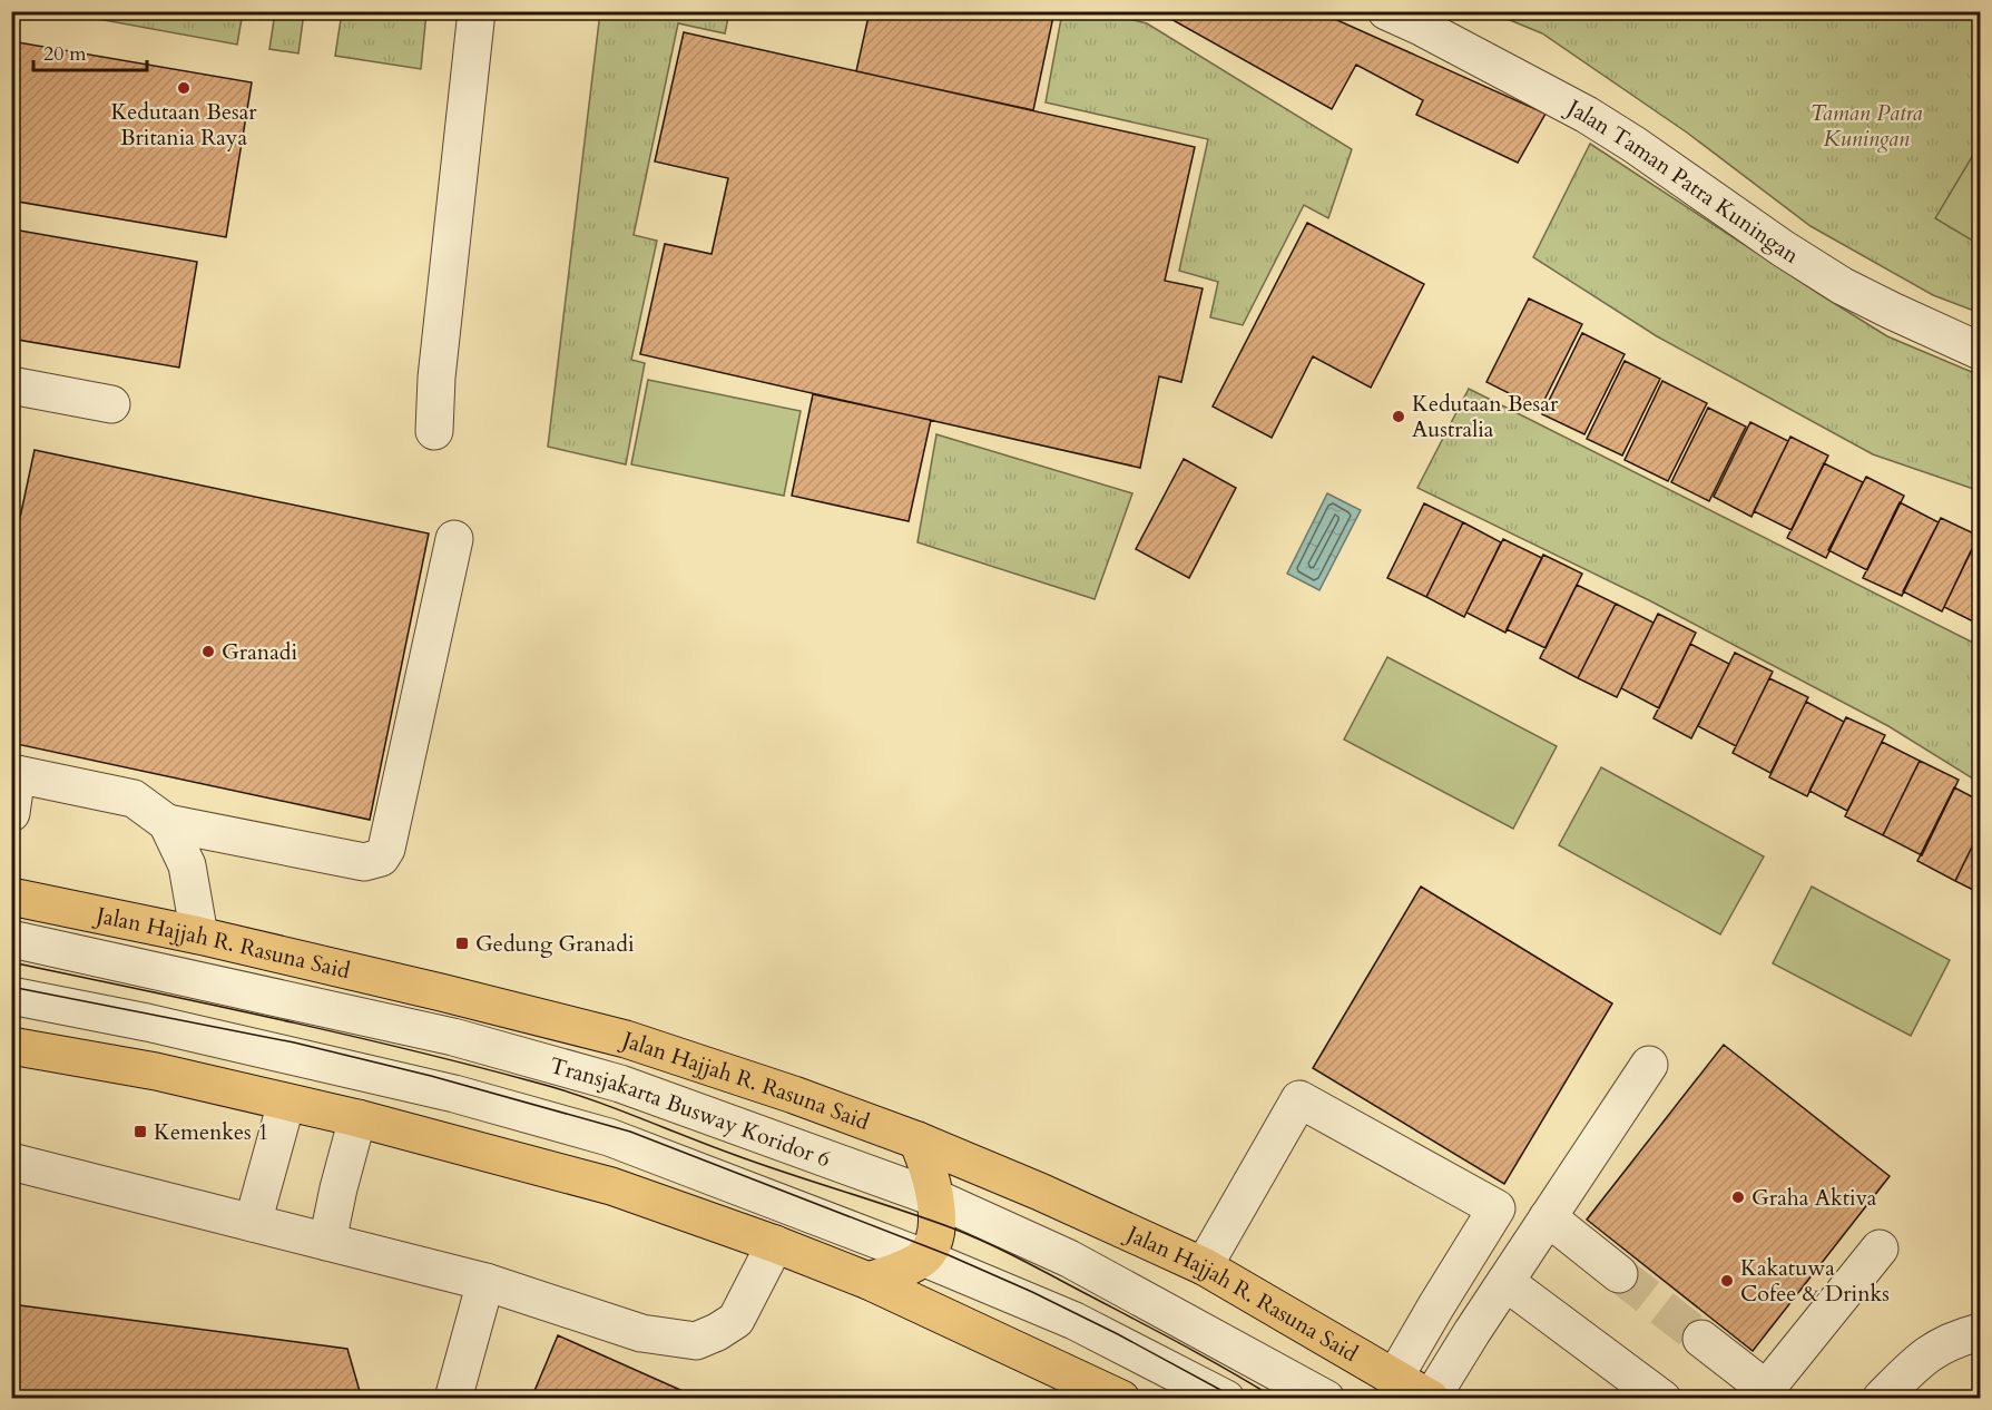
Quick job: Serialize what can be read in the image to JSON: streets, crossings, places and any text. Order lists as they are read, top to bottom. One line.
{"streets":{"main road":["Jalan Hajjah R. Rasuna Said"],"street":["Jalan Taman Patra Kuningan","Transjakarta Busway Koridor 6"]},"parks":["Taman Patra Kuningan"],"places":{"other":["Kedutaan Besar Britania Raya","Kedutaan Besar Australia","Granadi","Graha Aktiva","Kakatuwa Cofee & Drinks"],"transit":["Gedung Granadi","Kemenkes 1"]},"scale_bar":"20 m"}
